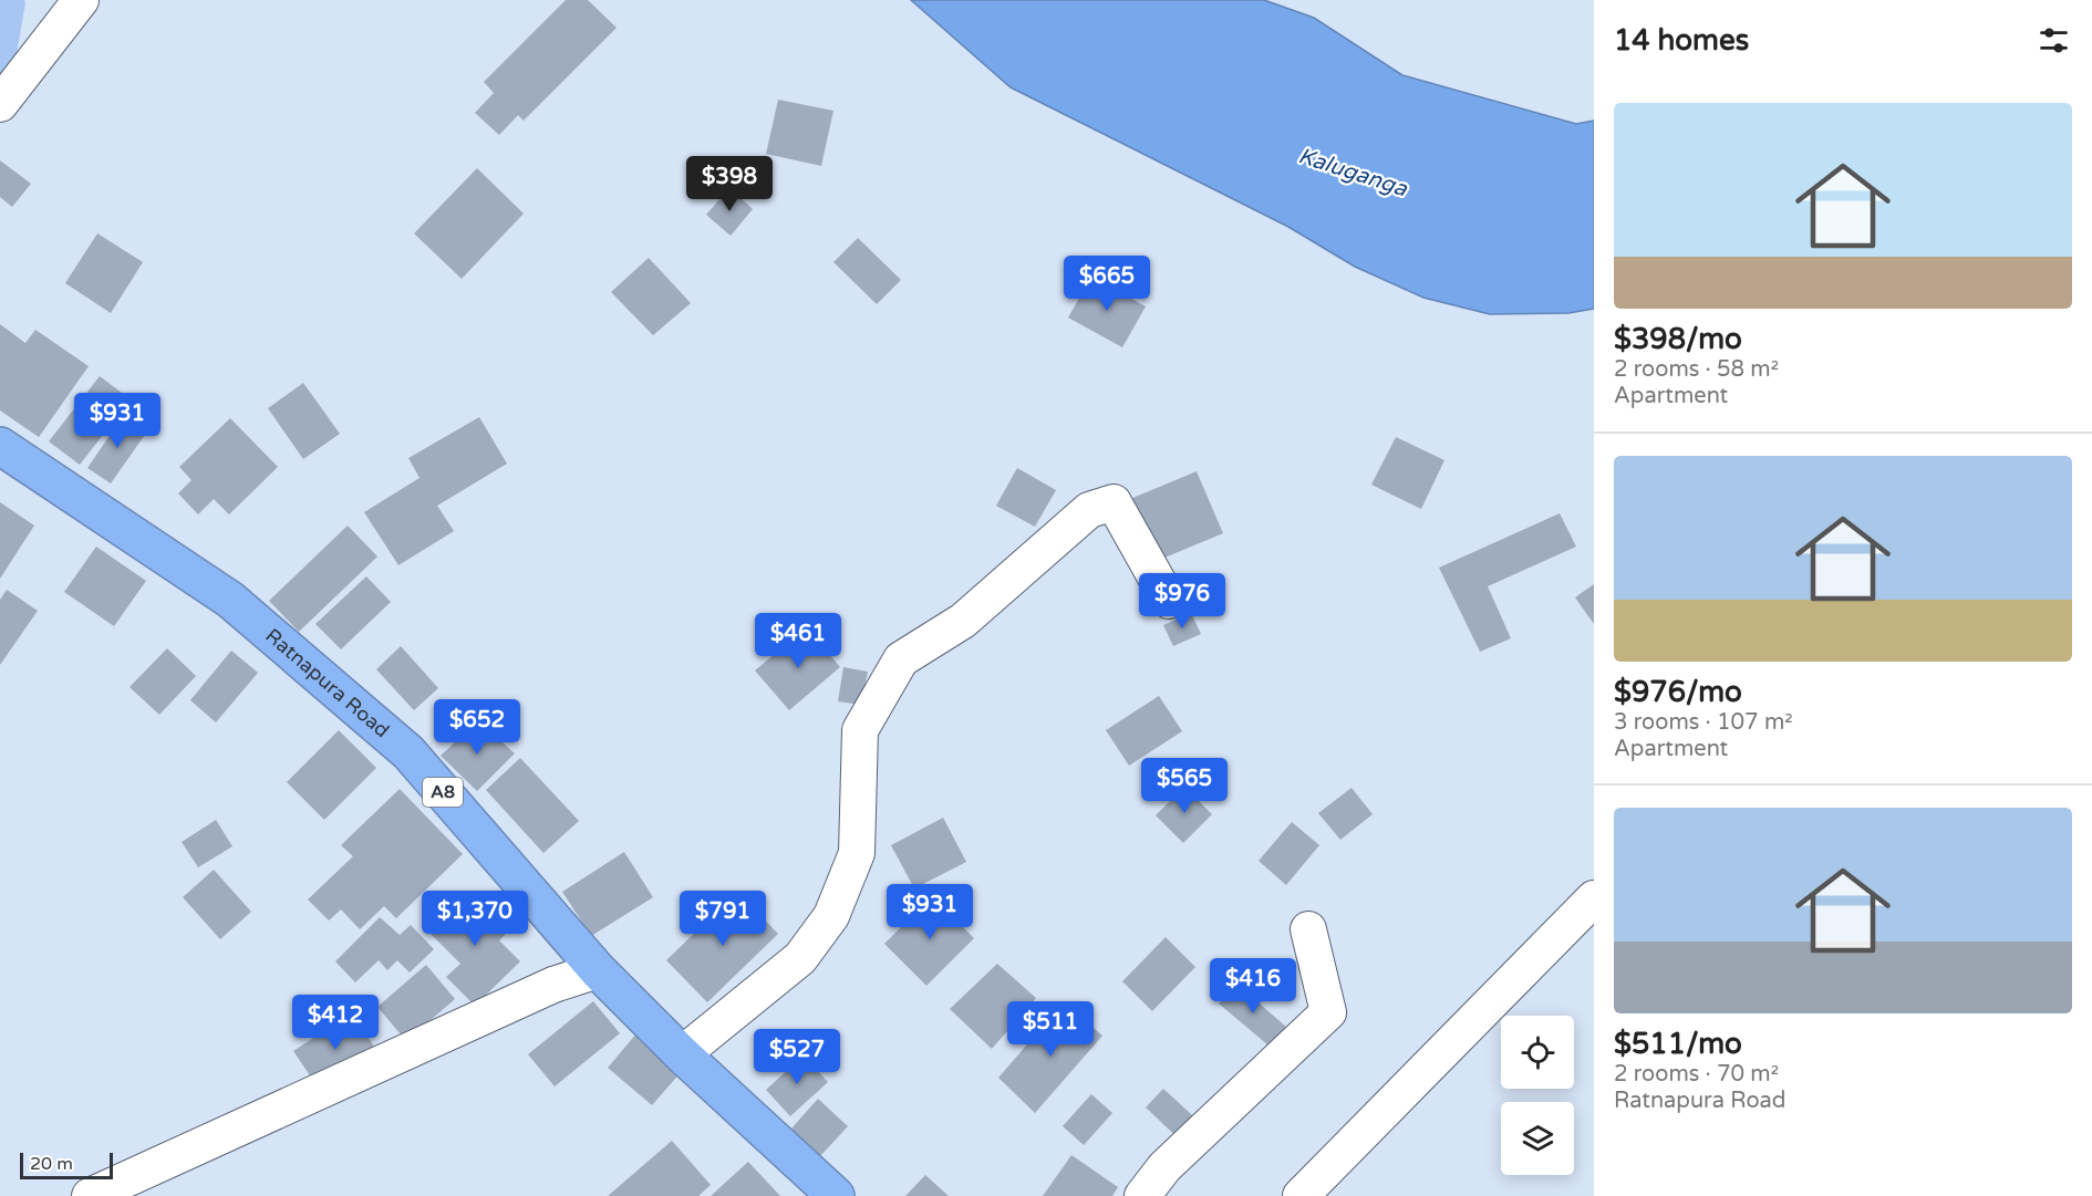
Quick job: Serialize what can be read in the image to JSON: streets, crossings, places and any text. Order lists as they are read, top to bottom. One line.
{"streets":{"highway":["Ratnapura Road","A8"]},"water":["Kaluganga"],"scale_bar":"20 m","page":{"heading":"14 homes","list":[{"name":"$398/mo","note":"2 rooms · 58 m² · Apartment"},{"name":"$976/mo","note":"3 rooms · 107 m² · Apartment"},{"name":"$511/mo","note":"2 rooms · 70 m² · Ratnapura Road"}],"price":["$398","$665","$931","$976","$461","$652","$565","$931","$1,370","$791","$416","$412","$511","$527"],"scale":"20 m"}}
